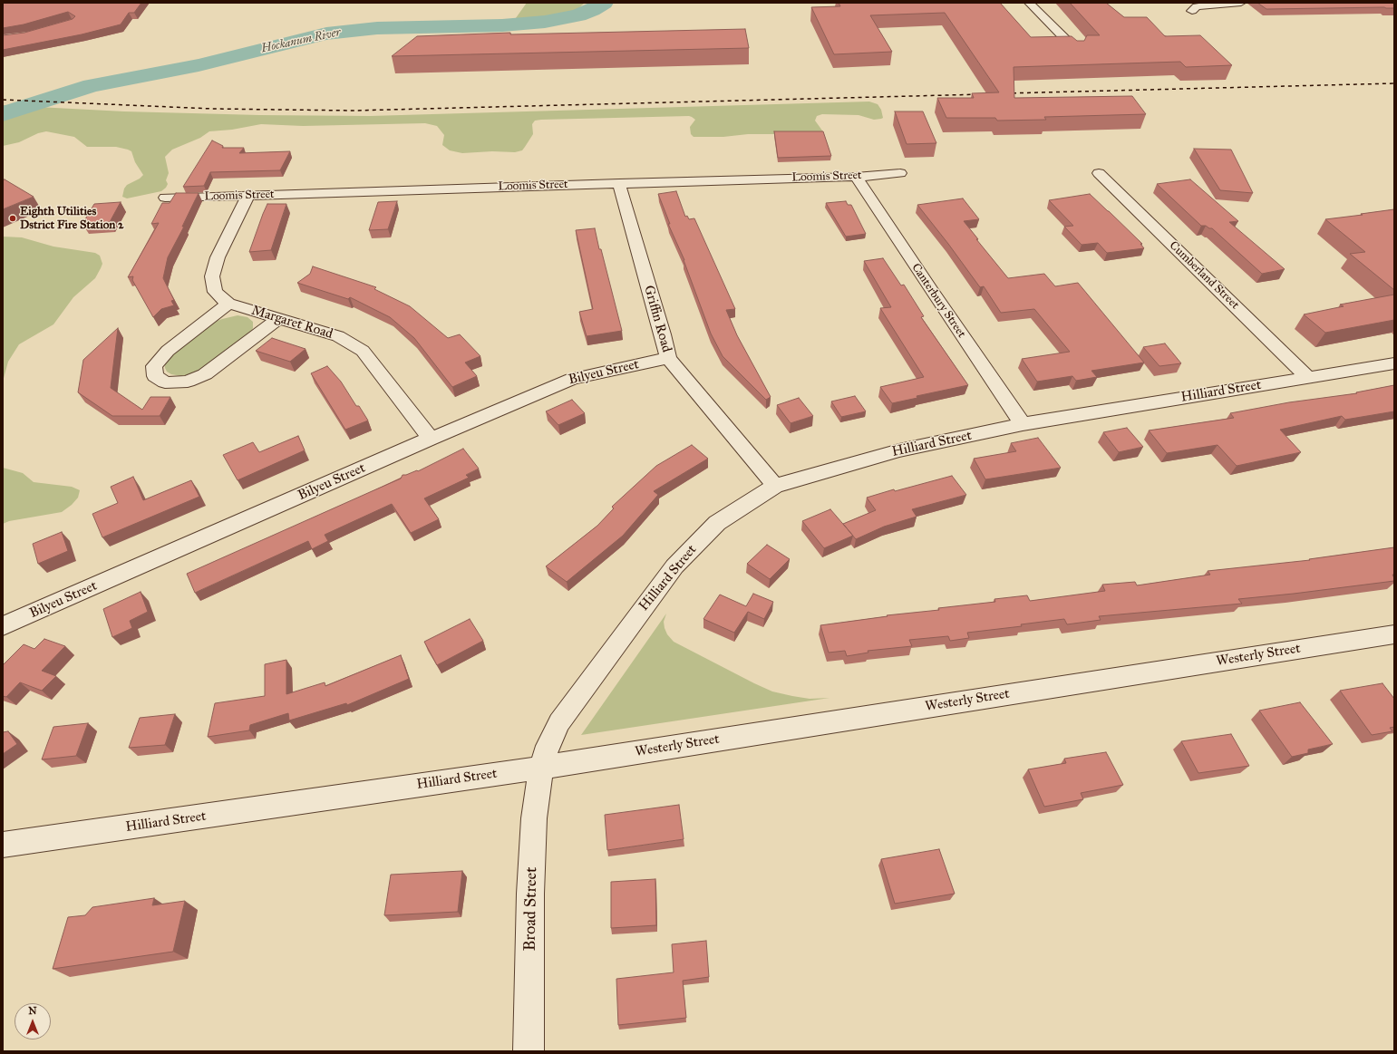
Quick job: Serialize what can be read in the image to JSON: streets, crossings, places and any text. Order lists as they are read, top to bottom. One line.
{"streets":{"street":["Loomis Street","Cumberland Street","Canterbury Street","Griffin Road","Margaret Road","Bilyeu Street","Hilliard Street","Westerly Street","Broad Street"]},"crossings":[["Loomis Street","Canterbury Street"],["Loomis Street","Griffin Road"],["Loomis Street","Margaret Road"],["Cumberland Street","Hilliard Street"],["Canterbury Street","Hilliard Street"],["Griffin Road","Bilyeu Street"],["Griffin Road","Hilliard Street"],["Margaret Road","Bilyeu Street"],["Hilliard Street","Westerly Street"],["Hilliard Street","Broad Street"],["Westerly Street","Broad Street"]],"water":["Hockanum River"],"places":["Eighth Utilities Dstrict Fire Station 2"],"north":"top"}
